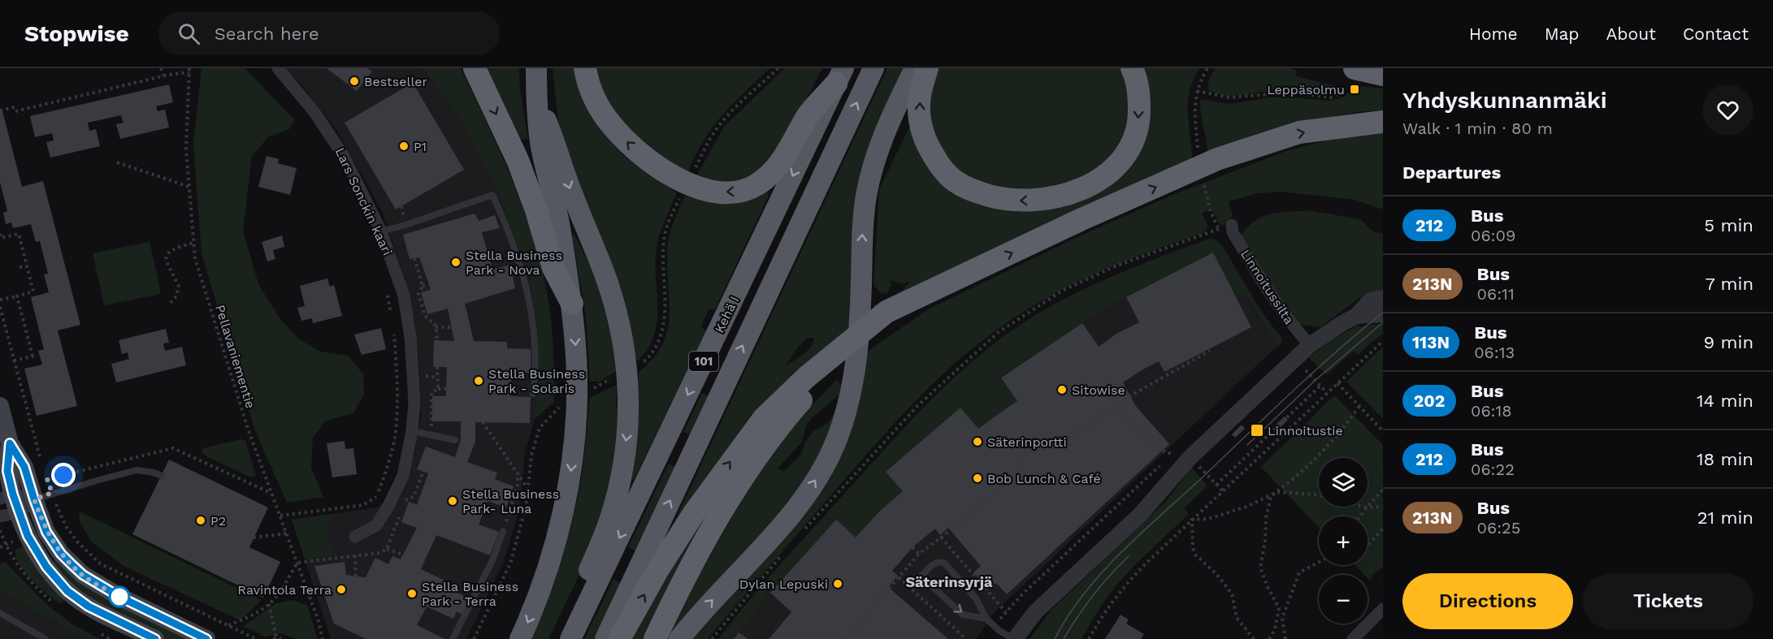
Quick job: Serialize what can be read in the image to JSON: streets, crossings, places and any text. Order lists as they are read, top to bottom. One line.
{"streets":{"highway":["Kehä I","101"],"street":["Lars Sonckin kaari","Linnoitussilta"],"path":["Pellavaniementie"]},"districts":["Säterinsyrjä"],"places":{"other":["Bestseller","P1","Stella Business Park - Nova","Stella Business Park - Solaris","Sitowise","Säterinportti","Bob Lunch & Café","Stella Business Park- Luna","P2","Dylan Lepuski","Ravintola Terra","Stella Business Park - Terra"],"transit":["Leppäsolmu","Linnoitustie"]},"lines":["bus line 212"],"page":{"header":"Stopwise","search":"Search here","nav":["Home","Map","About","Contact"],"heading":[["Yhdyskunnanmäki","Walk · 1 min · 80 m"],"Departures"],"list":[{"mark":"212","name":"Bus","note":"06:09","value":"5 min"},{"mark":"213N","name":"Bus","note":"06:11","value":"7 min"},{"mark":"113N","name":"Bus","note":"06:13","value":"9 min"},{"mark":"202","name":"Bus","note":"06:18","value":"14 min"},{"mark":"212","name":"Bus","note":"06:22","value":"18 min"},{"mark":"213N","name":"Bus","note":"06:25","value":"21 min"}],"map_buttons":["+","−"],"buttons":["Directions","Tickets"]}}
